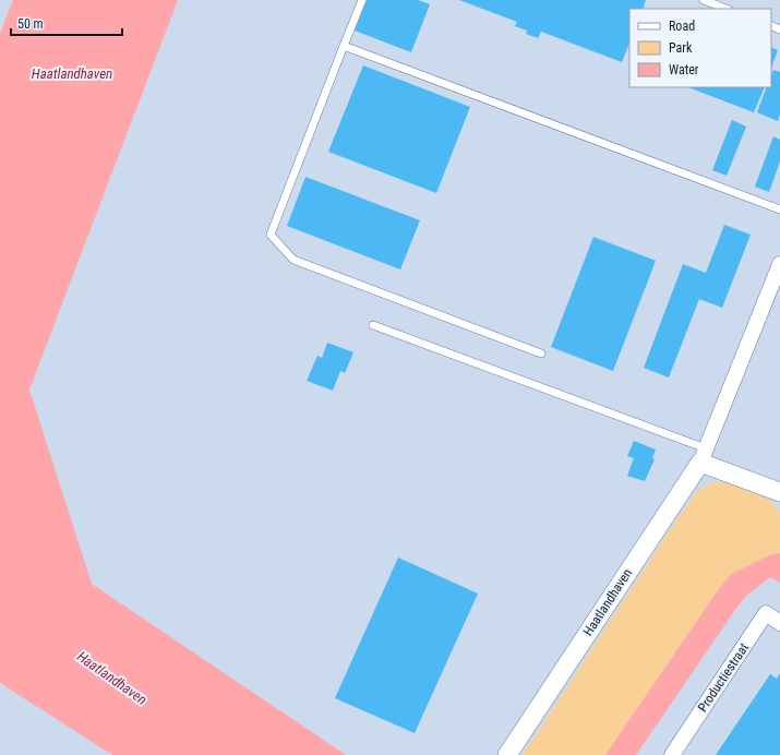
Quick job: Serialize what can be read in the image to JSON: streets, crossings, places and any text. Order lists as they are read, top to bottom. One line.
{"streets":{"street":["Haatlandhaven","Productiestraat"]},"water":["Haatlandhaven"],"legend":["Road","Park","Water"],"scale_bar":"50 m"}
